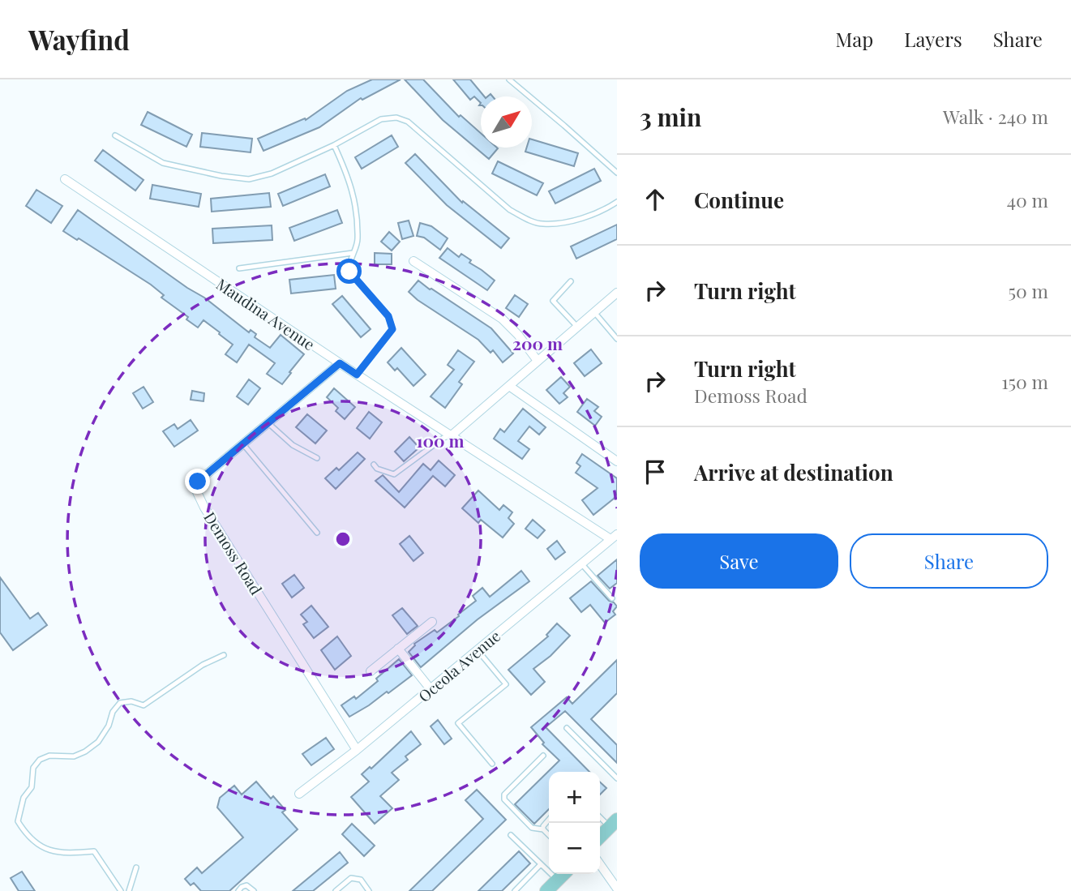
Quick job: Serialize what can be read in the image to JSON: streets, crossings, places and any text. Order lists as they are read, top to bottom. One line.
{"streets":{"street":["Maudina Avenue","Demoss Road","Oceola Avenue"]},"crossings":[["Maudina Avenue","Demoss Road"],["Maudina Avenue","Oceola Avenue"],["Demoss Road","Oceola Avenue"]],"north":"top right","page":{"header":"Wayfind","nav":["Map","Layers","Share"],"heading":["3 min","Walk · 240 m"],"list":[["Continue","40 m"],["Turn right","50 m"],["Turn right","Demoss Road","150 m"],"Arrive at destination"],"buttons":["Save","Share"],"map_buttons":["+","−"]},"rings":["200 m","100 m"]}
